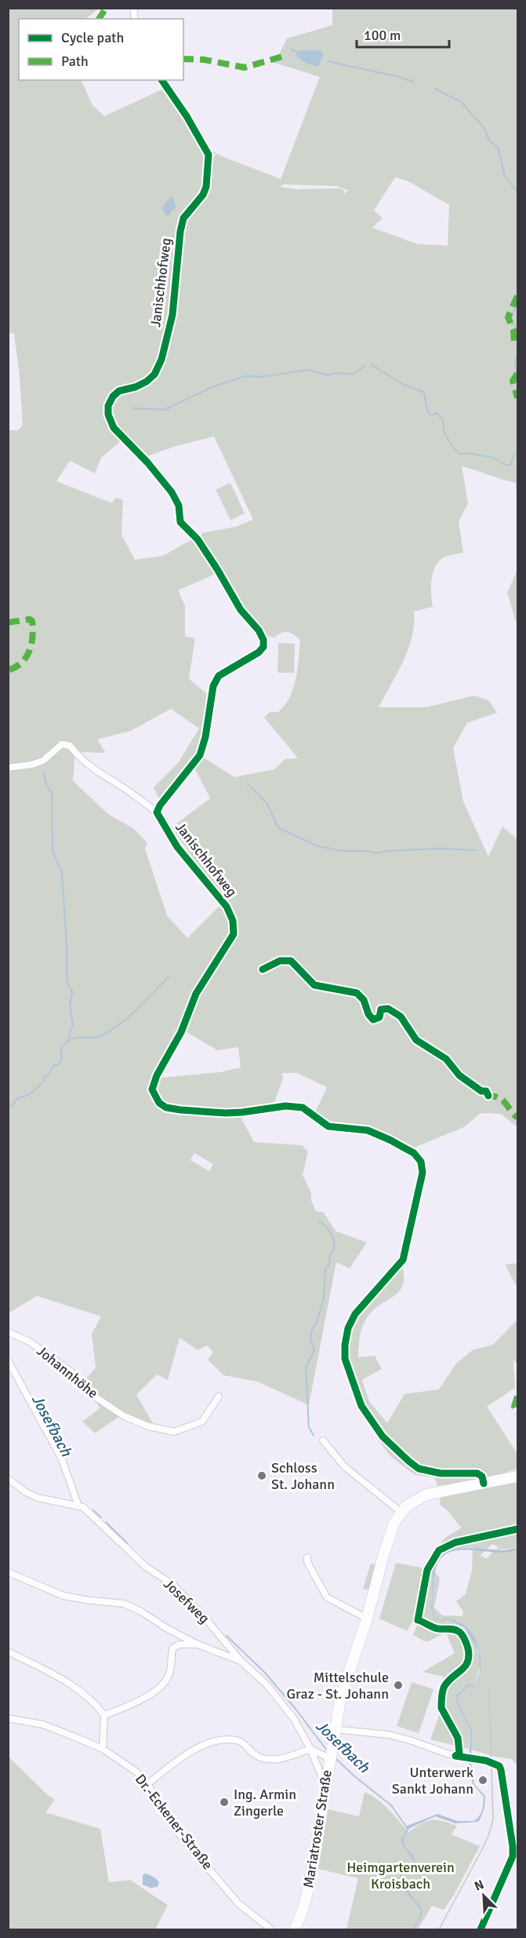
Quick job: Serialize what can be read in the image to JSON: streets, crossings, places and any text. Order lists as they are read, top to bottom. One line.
{"streets":{"main road":["Mariatroster Straße"],"street":["Janischhofweg","Johannhöhe","Josefweg","Dr.-Eckener-Straße"]},"crossings":[["Janischhofweg","Mariatroster Straße"],["Josefweg","Mariatroster Straße"]],"water":["Josefbach"],"parks":["Heimgartenverein Kroisbach"],"places":["Schloss St. Johann","Mittelschule Graz - St. Johann","Unterwerk Sankt Johann","Ing. Armin Zingerle"],"legend":["Cycle path","Path"],"scale_bar":"100 m","north":"top left"}
